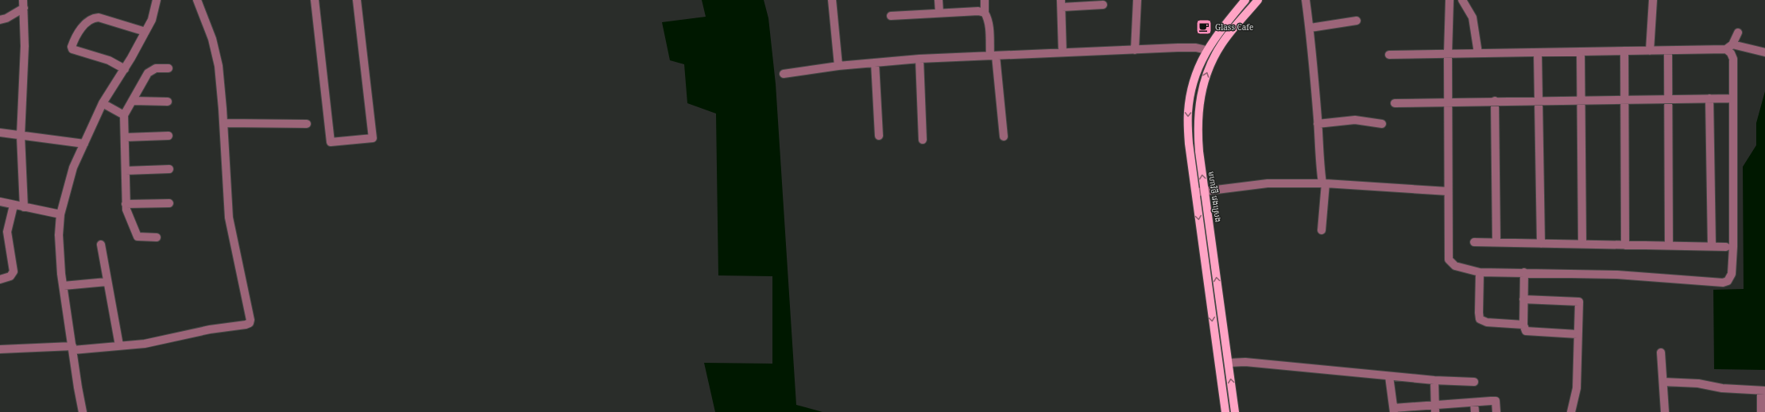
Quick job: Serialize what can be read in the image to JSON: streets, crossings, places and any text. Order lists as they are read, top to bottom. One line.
{"streets":{"main road":["មហាវិថី វេងស្រេង"]},"places":{"cafe":["Glass Cafe"]}}
